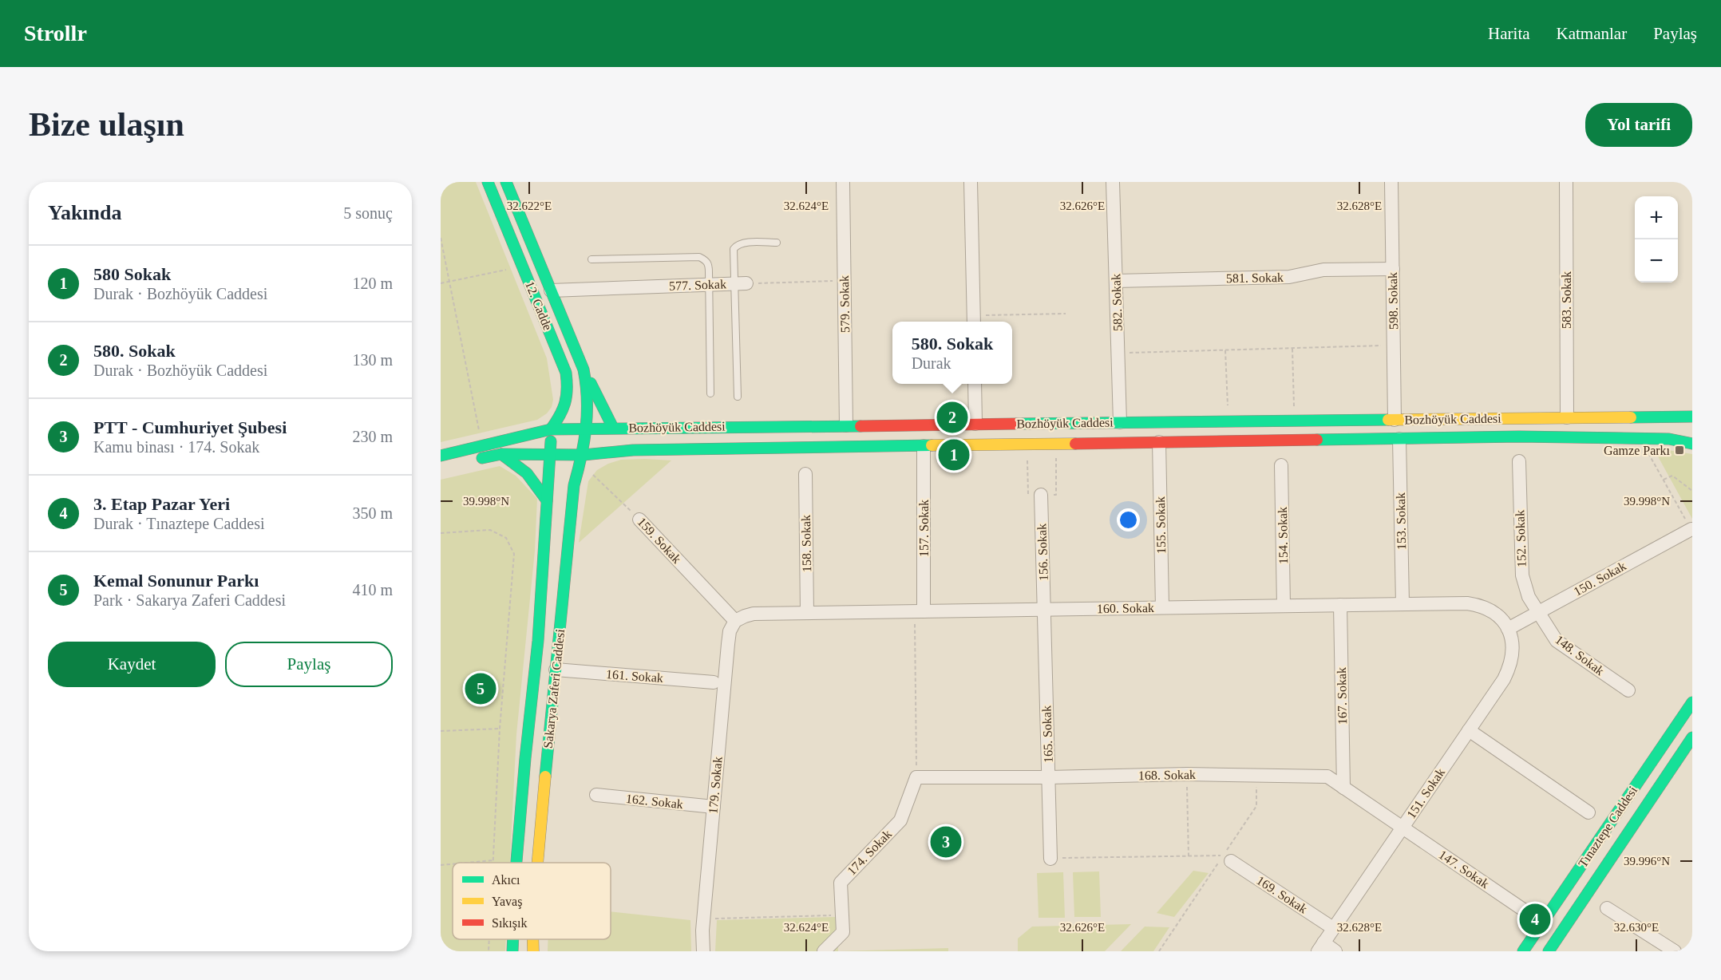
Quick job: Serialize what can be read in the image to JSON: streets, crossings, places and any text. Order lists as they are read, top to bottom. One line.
{"streets":{"main road":["12. Cadde","Bozhöyük Caddesi","Sakarya Zaferi Caddesi","Tınaztepe Caddesi"],"street":["581. Sokak","577. Sokak","583. Sokak","598. Sokak","582. Sokak","579. Sokak","153. Sokak","155. Sokak","157. Sokak","154. Sokak","152. Sokak","159. Sokak","158. Sokak","156. Sokak","150. Sokak","160. Sokak","148. Sokak","161. Sokak","167. Sokak","165. Sokak","168. Sokak","179. Sokak","151. Sokak","162. Sokak","174. Sokak","147. Sokak","169. Sokak"]},"crossings":[["581. Sokak","598. Sokak"],["581. Sokak","582. Sokak"],["577. Sokak","12. Cadde"],["583. Sokak","Bozhöyük Caddesi"],["598. Sokak","Bozhöyük Caddesi"],["582. Sokak","Bozhöyük Caddesi"],["579. Sokak","Bozhöyük Caddesi"],["12. Cadde","Bozhöyük Caddesi"],["12. Cadde","Sakarya Zaferi Caddesi"],["Bozhöyük Caddesi","153. Sokak"],["Bozhöyük Caddesi","155. Sokak"],["Bozhöyük Caddesi","157. Sokak"],["Bozhöyük Caddesi","159. Sokak"],["Bozhöyük Caddesi","Sakarya Zaferi Caddesi"],["153. Sokak","160. Sokak"],["155. Sokak","160. Sokak"],["157. Sokak","160. Sokak"],["154. Sokak","160. Sokak"],["152. Sokak","150. Sokak"],["152. Sokak","148. Sokak"],["159. Sokak","160. Sokak"],["159. Sokak","Sakarya Zaferi Caddesi"],["159. Sokak","179. Sokak"],["158. Sokak","160. Sokak"],["156. Sokak","160. Sokak"],["156. Sokak","165. Sokak"],["150. Sokak","160. Sokak"],["150. Sokak","148. Sokak"],["150. Sokak","151. Sokak"],["160. Sokak","167. Sokak"],["160. Sokak","165. Sokak"],["160. Sokak","179. Sokak"],["160. Sokak","151. Sokak"],["161. Sokak","Sakarya Zaferi Caddesi"],["167. Sokak","168. Sokak"],["165. Sokak","168. Sokak"],["168. Sokak","151. Sokak"],["168. Sokak","174. Sokak"],["168. Sokak","147. Sokak"],["179. Sokak","162. Sokak"],["151. Sokak","147. Sokak"],["151. Sokak","169. Sokak"]],"places":{"transit":["Gamze Parkı"]},"legend":["Akıcı","Yavaş","Sıkışık"],"page":{"header":"Strollr","nav":["Harita","Katmanlar","Paylaş"],"buttons":["Yol tarifi",["Kaydet","Paylaş"]],"title":"Bize ulaşın","heading":["Yakında","5 sonuç"],"map_buttons":["+","−"],"list":[{"mark":"1","name":"580 Sokak","note":"Durak · Bozhöyük Caddesi","value":"120 m"},{"mark":"2","name":"580. Sokak","note":"Durak · Bozhöyük Caddesi","value":"130 m"},{"mark":"3","name":"PTT - Cumhuriyet Şubesi","note":"Kamu binası · 174. Sokak","value":"230 m"},{"mark":"4","name":"3. Etap Pazar Yeri","note":"Durak · Tınaztepe Caddesi","value":"350 m"},{"mark":"5","name":"Kemal Sonunur Parkı","note":"Park · Sakarya Zaferi Caddesi","value":"410 m"}],"popup":["580. Sokak","Durak"],"pins":["2","1","5","3","4"]},"coordinates":["32.622°E","32.624°E","32.626°E","32.628°E","39.998°N","39.996°N","32.630°E"]}
